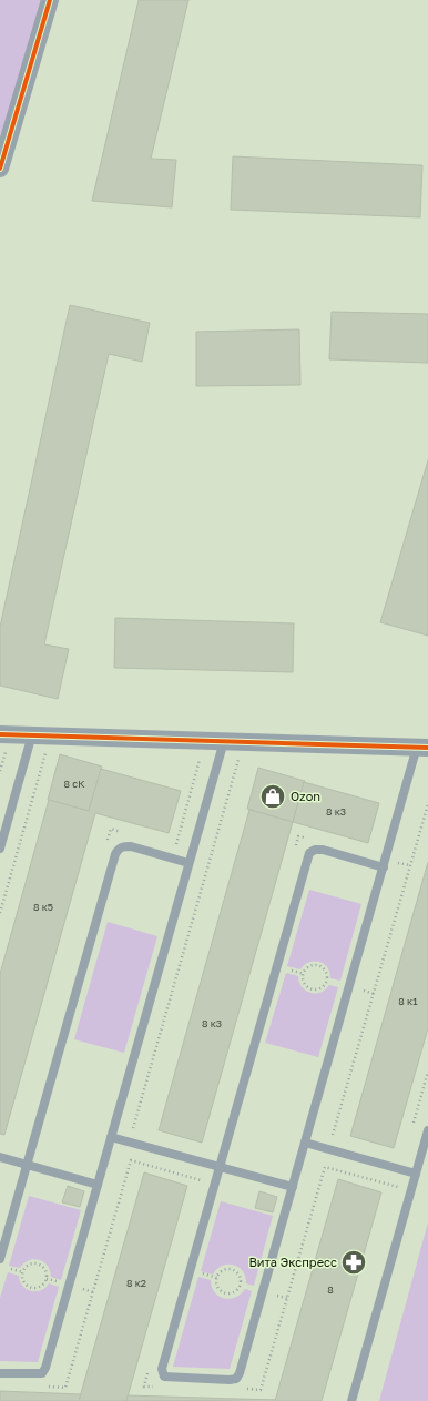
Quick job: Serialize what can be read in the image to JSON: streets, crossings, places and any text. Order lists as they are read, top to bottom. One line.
{"places":{"shop":["Ozon"],"pharmacy":["Вита Экспресс"]},"house_numbers":["8 сК","8 к3","8 к5","8 к1","8 к3","8 к2","8"]}
